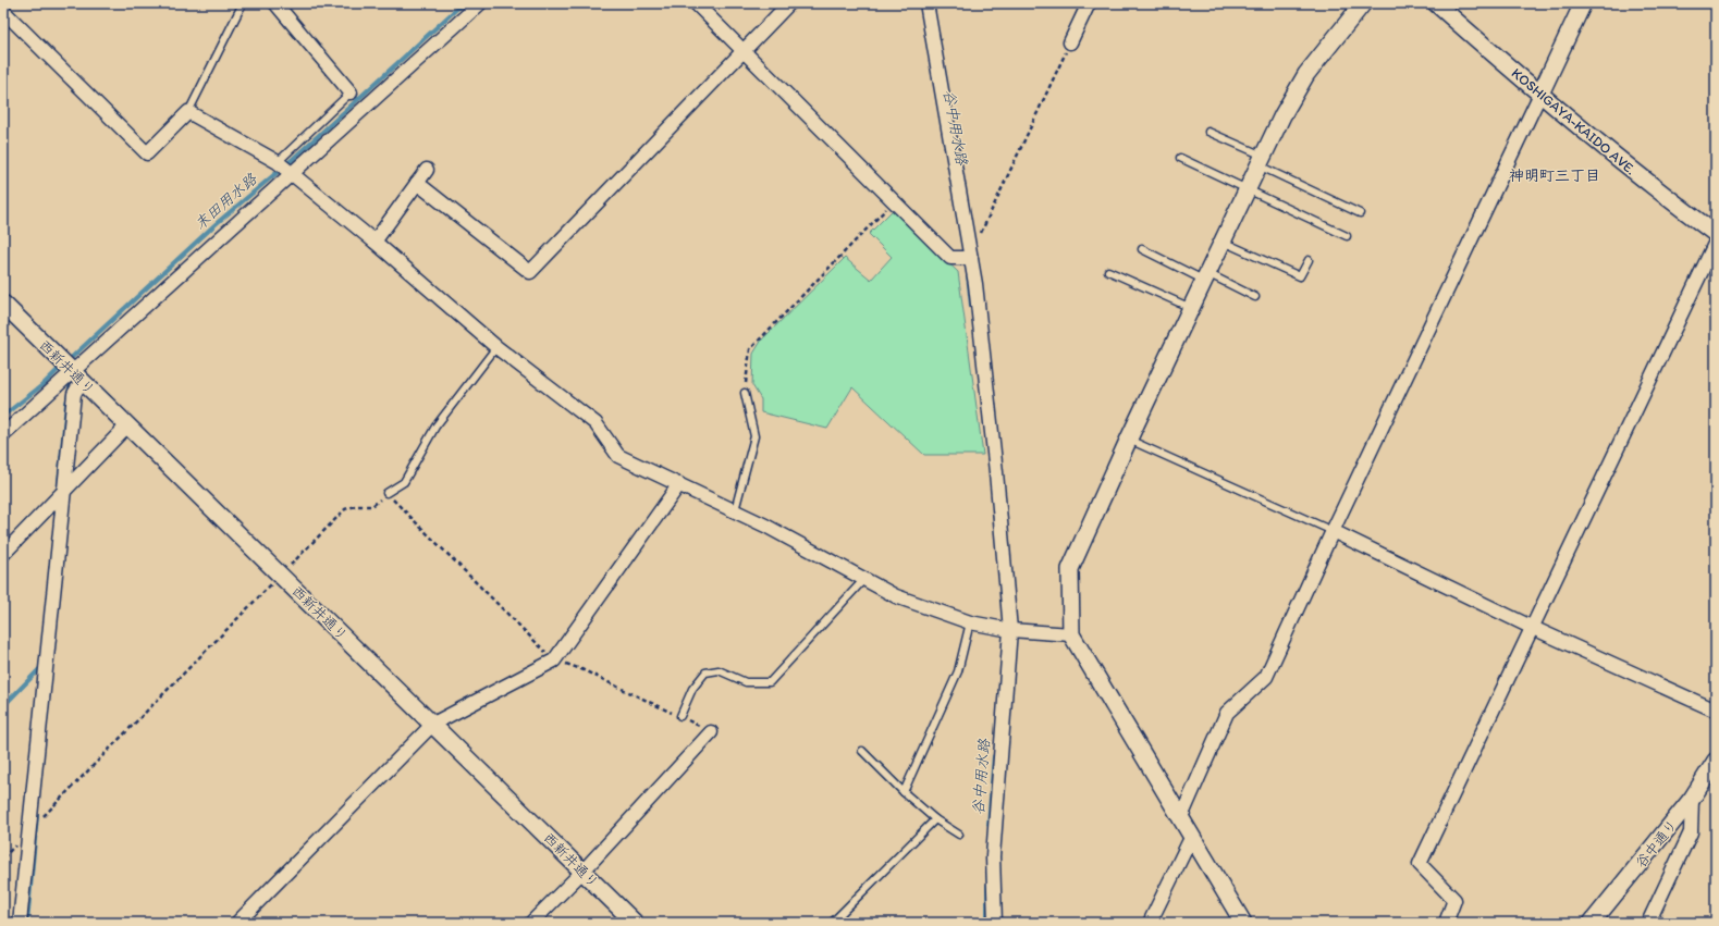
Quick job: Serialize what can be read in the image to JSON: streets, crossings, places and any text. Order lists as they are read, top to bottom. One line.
{"streets":{"street":["KOSHIGAYA-KAIDO AVE.","西新井通り","谷中通り"]},"districts":["神明町三丁目"],"water":["谷中用水路","末田用水路"]}
